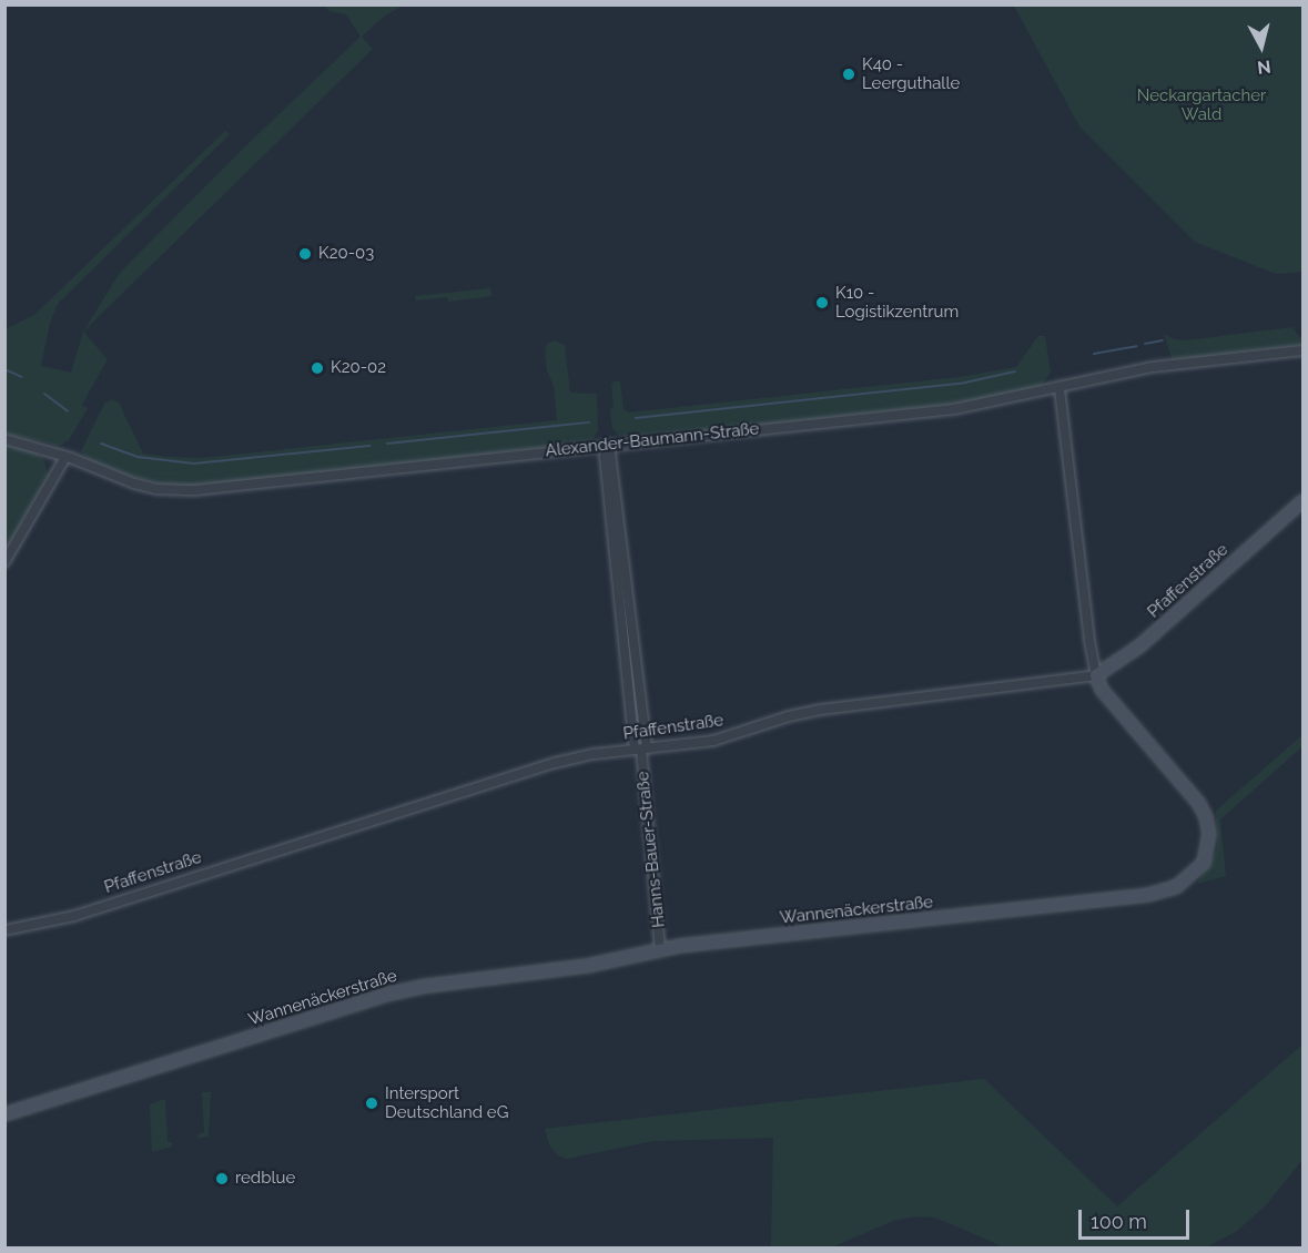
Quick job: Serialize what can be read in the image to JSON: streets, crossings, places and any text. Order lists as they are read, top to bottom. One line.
{"streets":{"street":["Alexander-Baumann-Straße","Pfaffenstraße","Hanns-Bauer-Straße","Wannenäckerstraße"]},"crossings":[["Alexander-Baumann-Straße","Hanns-Bauer-Straße"],["Alexander-Baumann-Straße","Wannenäckerstraße"],["Pfaffenstraße","Hanns-Bauer-Straße"],["Pfaffenstraße","Wannenäckerstraße"],["Hanns-Bauer-Straße","Wannenäckerstraße"]],"parks":["Neckargartacher Wald"],"places":["K40 - Leerguthalle","K20-03","K10 - Logistikzentrum","K20-02","Intersport Deutschland eG","redblue"],"scale_bar":"100 m","north":"bottom"}
